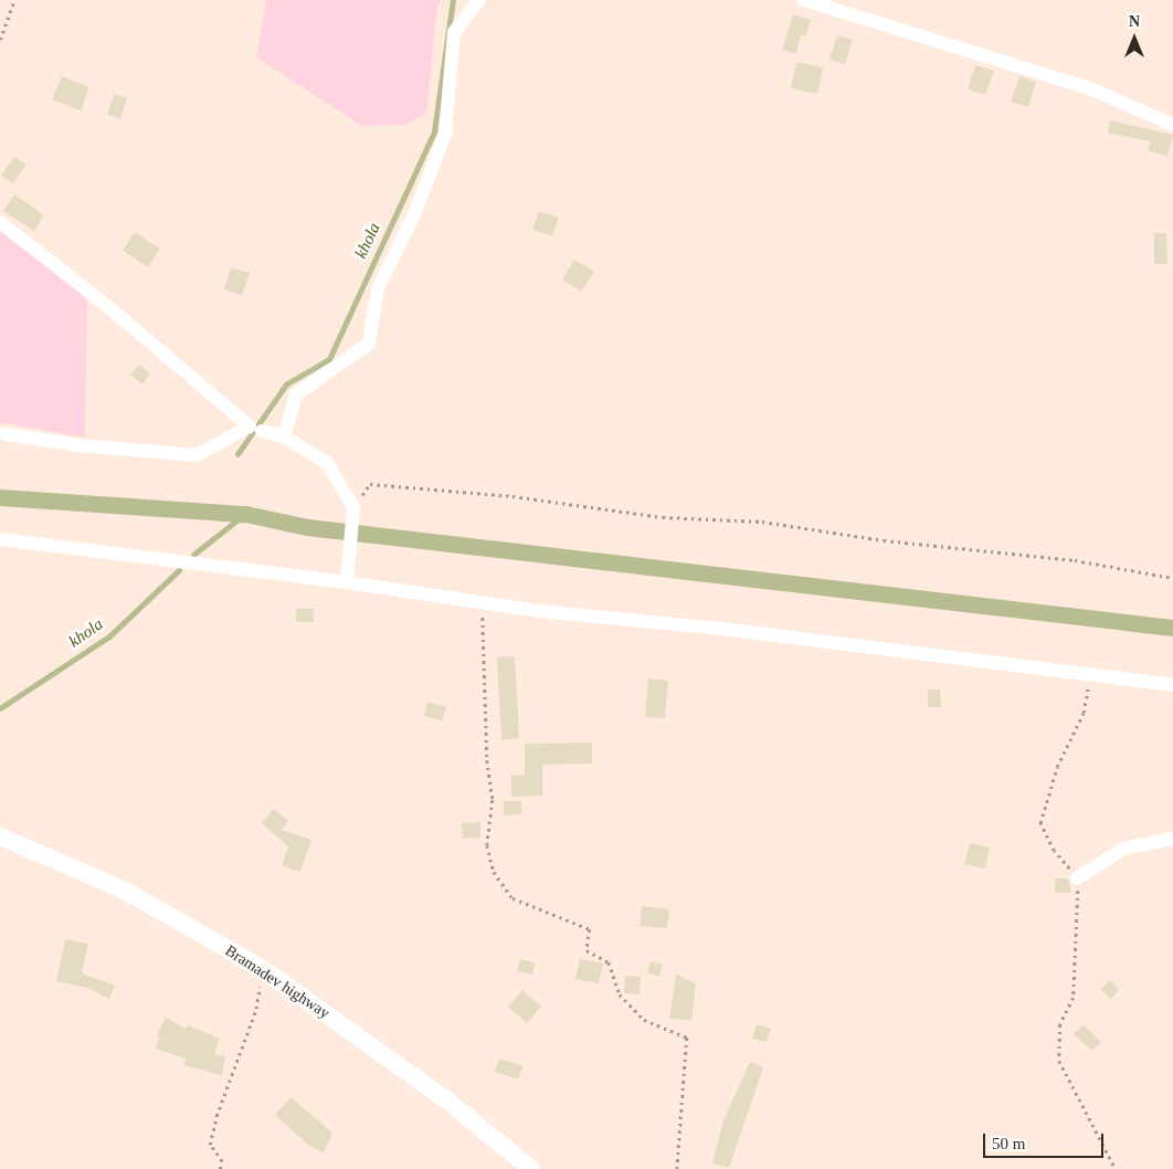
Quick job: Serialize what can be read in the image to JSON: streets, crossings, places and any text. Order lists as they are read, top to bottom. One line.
{"streets":{"street":["Bramadev highway"]},"water":["khola"],"scale_bar":"50 m","north":"top"}
